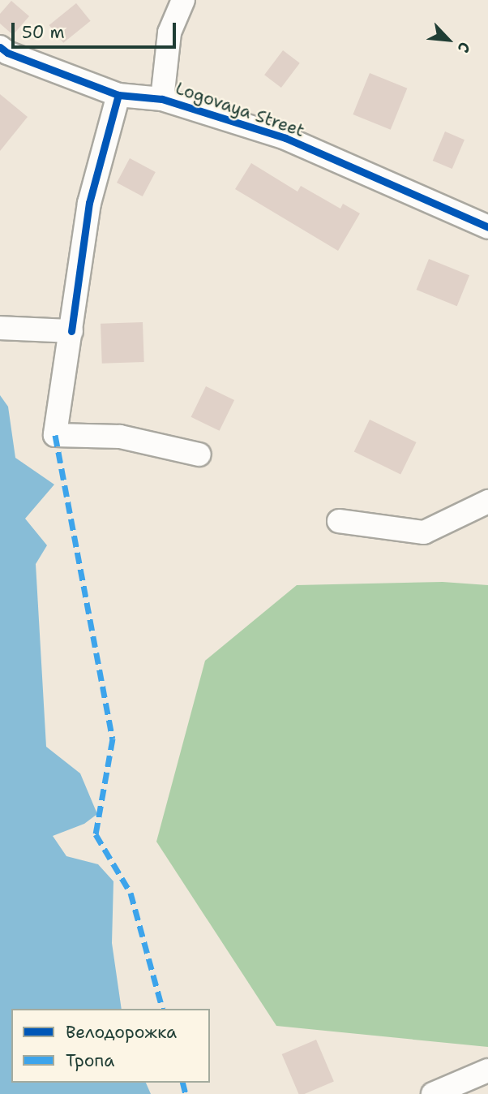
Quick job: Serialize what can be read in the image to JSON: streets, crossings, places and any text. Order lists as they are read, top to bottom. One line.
{"streets":{"street":["Logovaya Street"]},"legend":["Велодорожка","Тропа"],"scale_bar":"50 m","north":"bottom right"}
